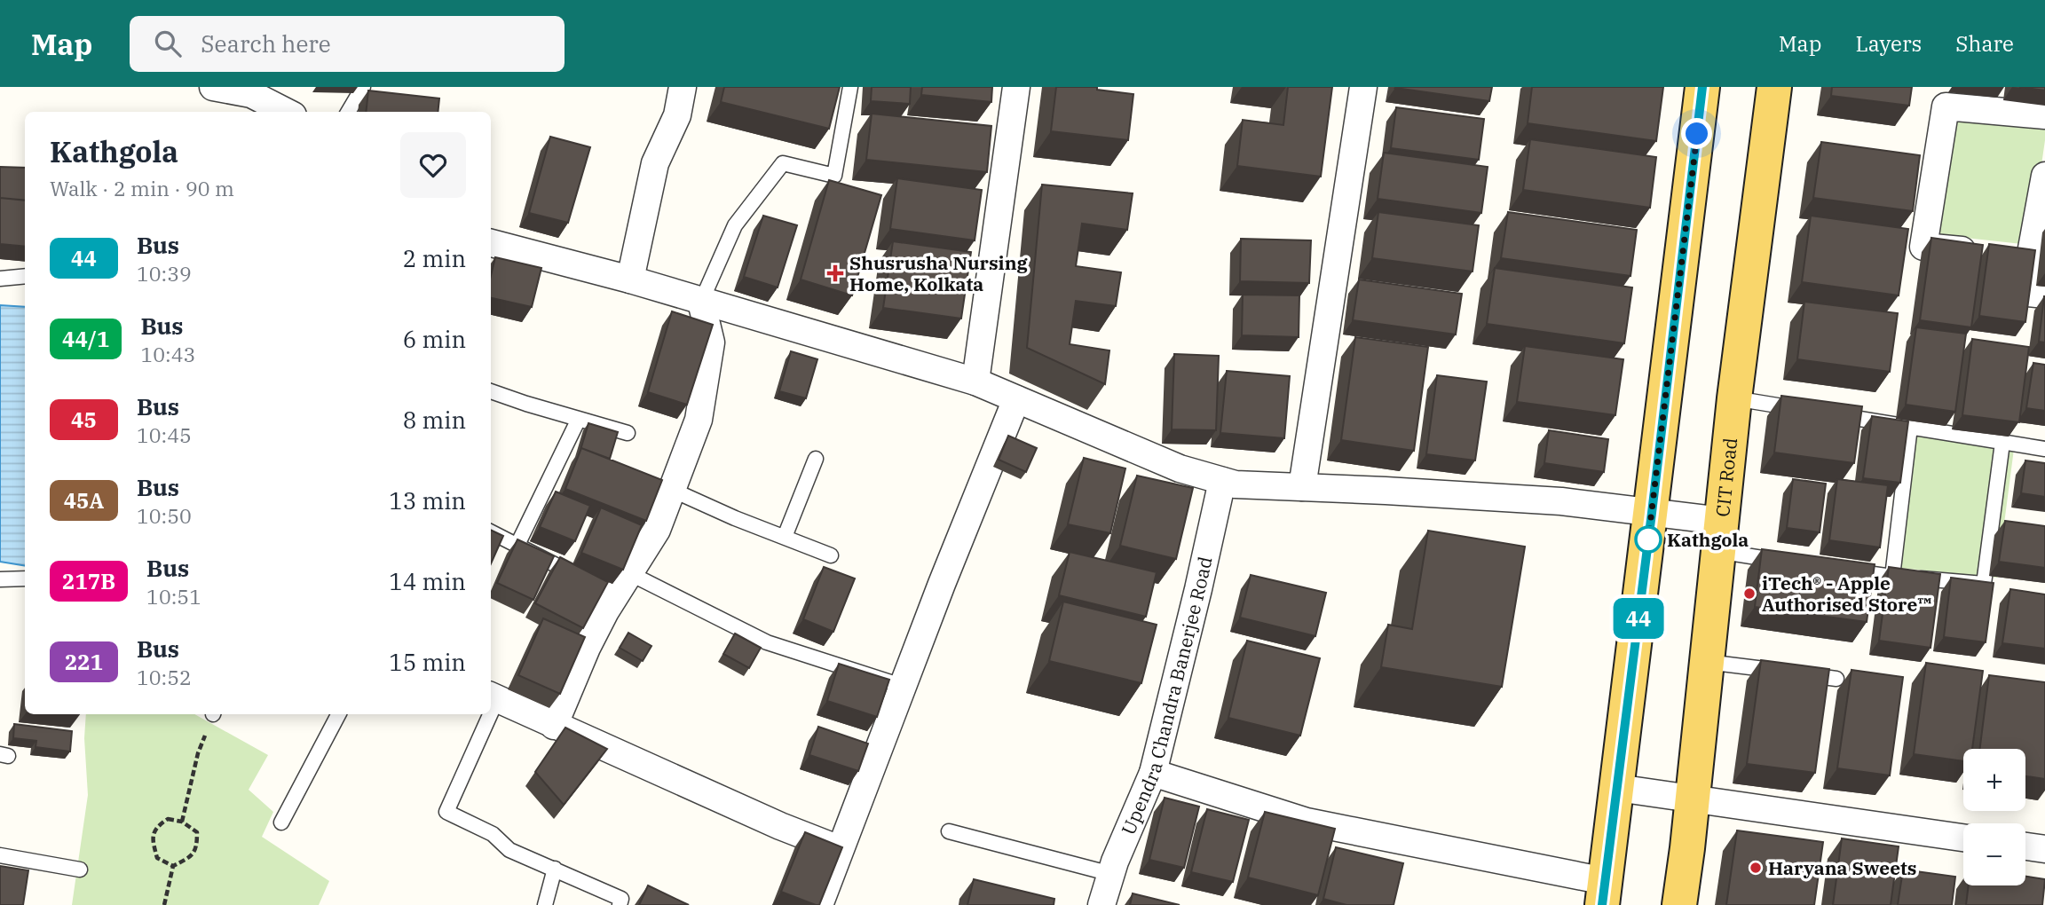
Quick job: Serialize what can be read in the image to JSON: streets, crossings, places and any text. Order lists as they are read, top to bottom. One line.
{"streets":{"main road":["CIT Road"],"street":["Upendra Chandra Banerjee Road"]},"places":{"health":["Shusrusha Nursing Home, Kolkata"],"other":["Kathgola","iTech® - Apple Authorised Store™","Haryana Sweets"]},"lines":["bus line 44"],"page":{"header":"Map","search":"Search here","nav":["Map","Layers","Share"],"on_map":"44","heading":["Kathgola","Walk · 2 min · 90 m"],"list":[{"mark":"44","name":"Bus","note":"10:39","value":"2 min"},{"mark":"44/1","name":"Bus","note":"10:43","value":"6 min"},{"mark":"45","name":"Bus","note":"10:45","value":"8 min"},{"mark":"45A","name":"Bus","note":"10:50","value":"13 min"},{"mark":"217B","name":"Bus","note":"10:51","value":"14 min"},{"mark":"221","name":"Bus","note":"10:52","value":"15 min"}],"map_buttons":["+","−"]}}
